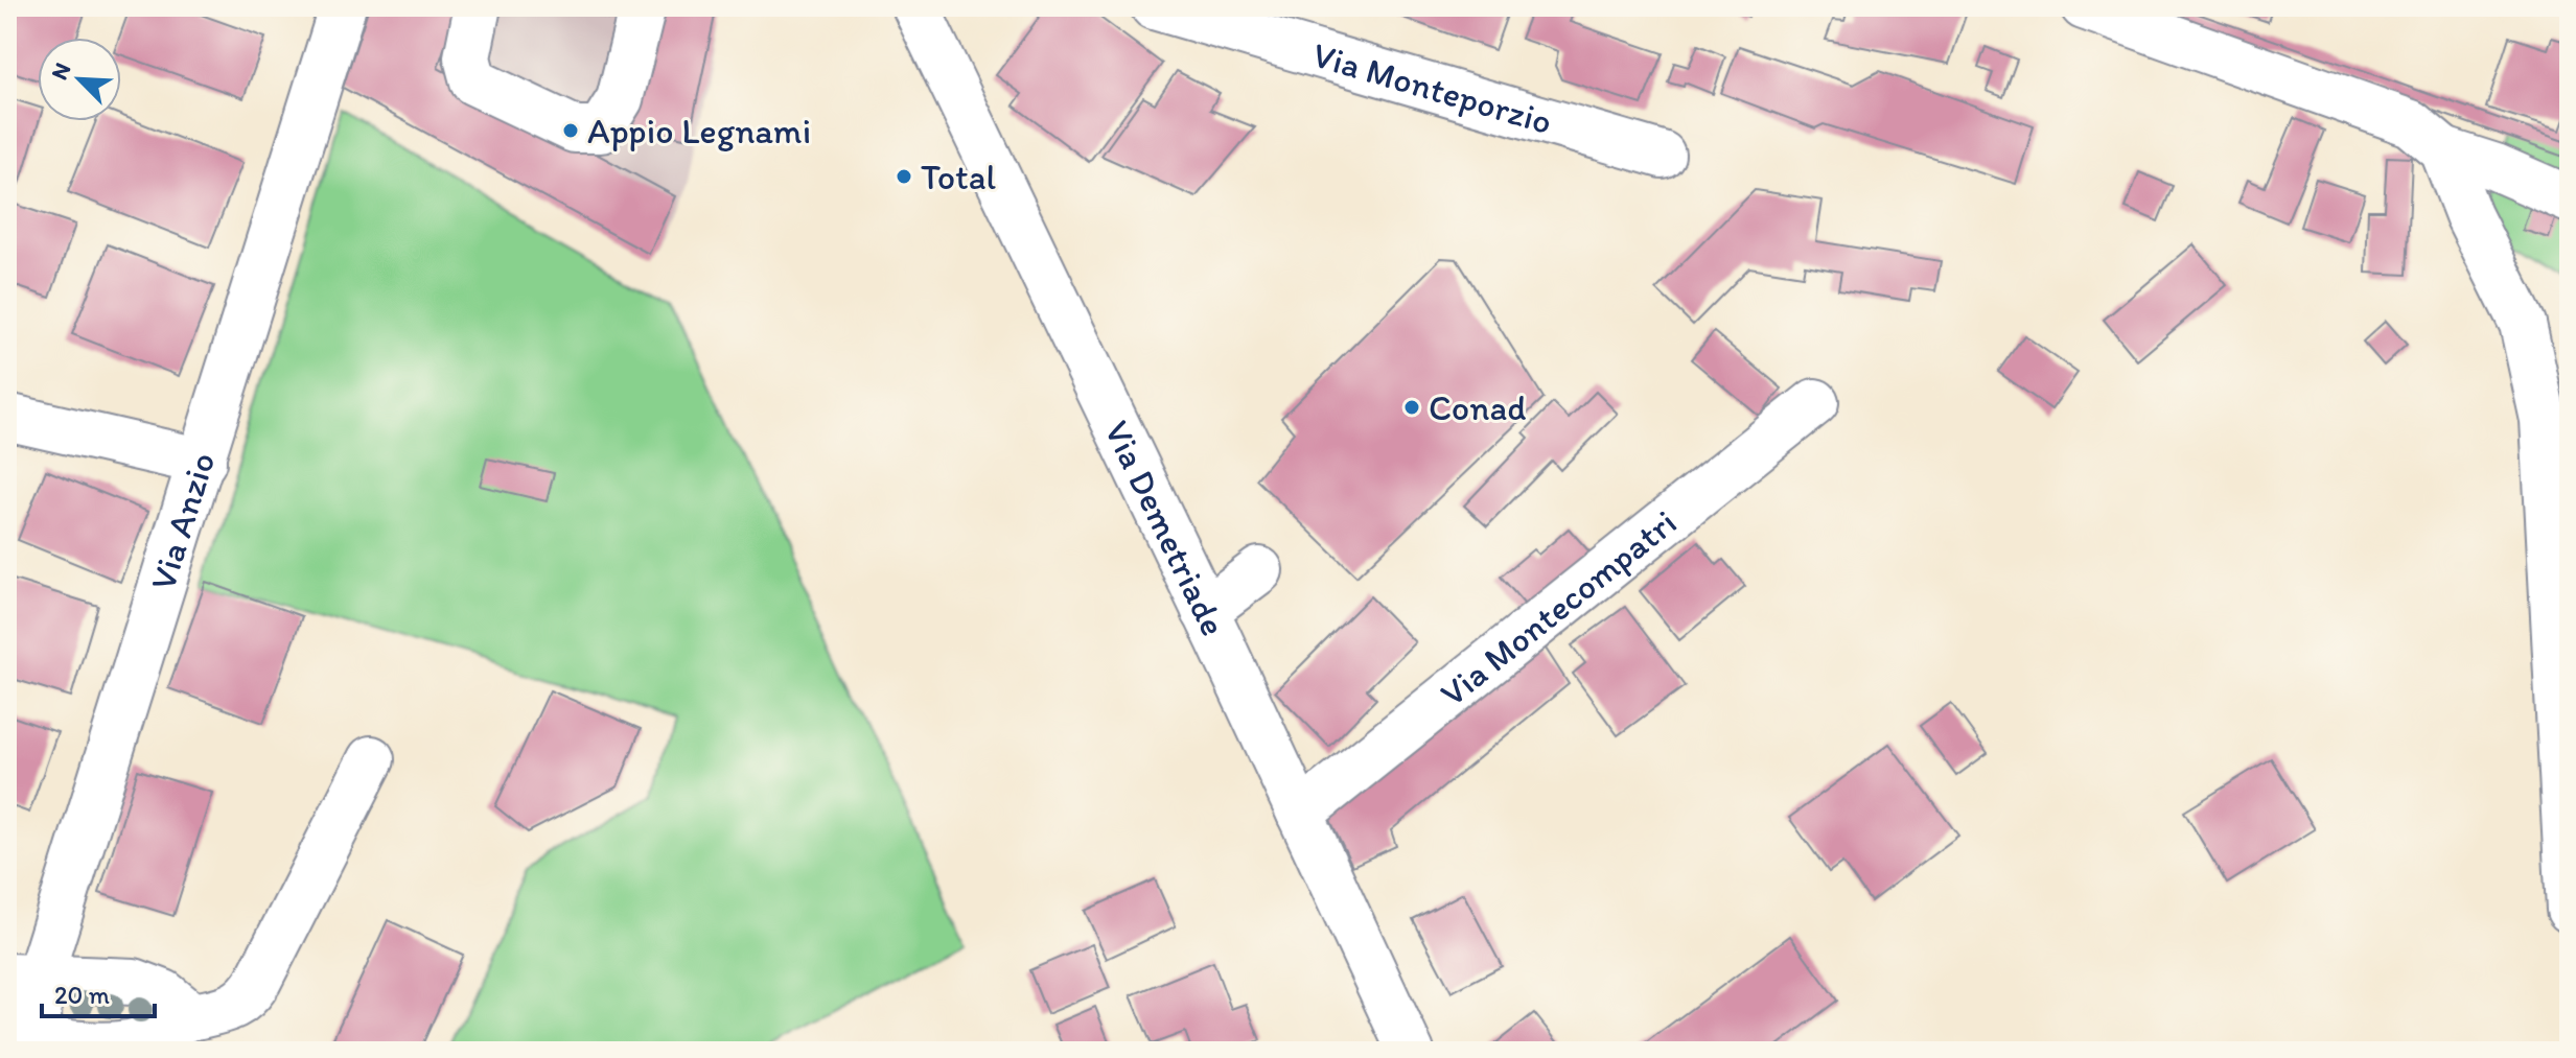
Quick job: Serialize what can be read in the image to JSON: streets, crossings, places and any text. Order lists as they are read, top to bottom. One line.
{"streets":{"street":["Via Monteporzio","Via Anzio","Via Demetriade","Via Montecompatri"]},"crossings":[["Via Demetriade","Via Montecompatri"]],"places":["Appio Legnami","Total","Conad"],"scale_bar":"20 m","north":"top left"}
